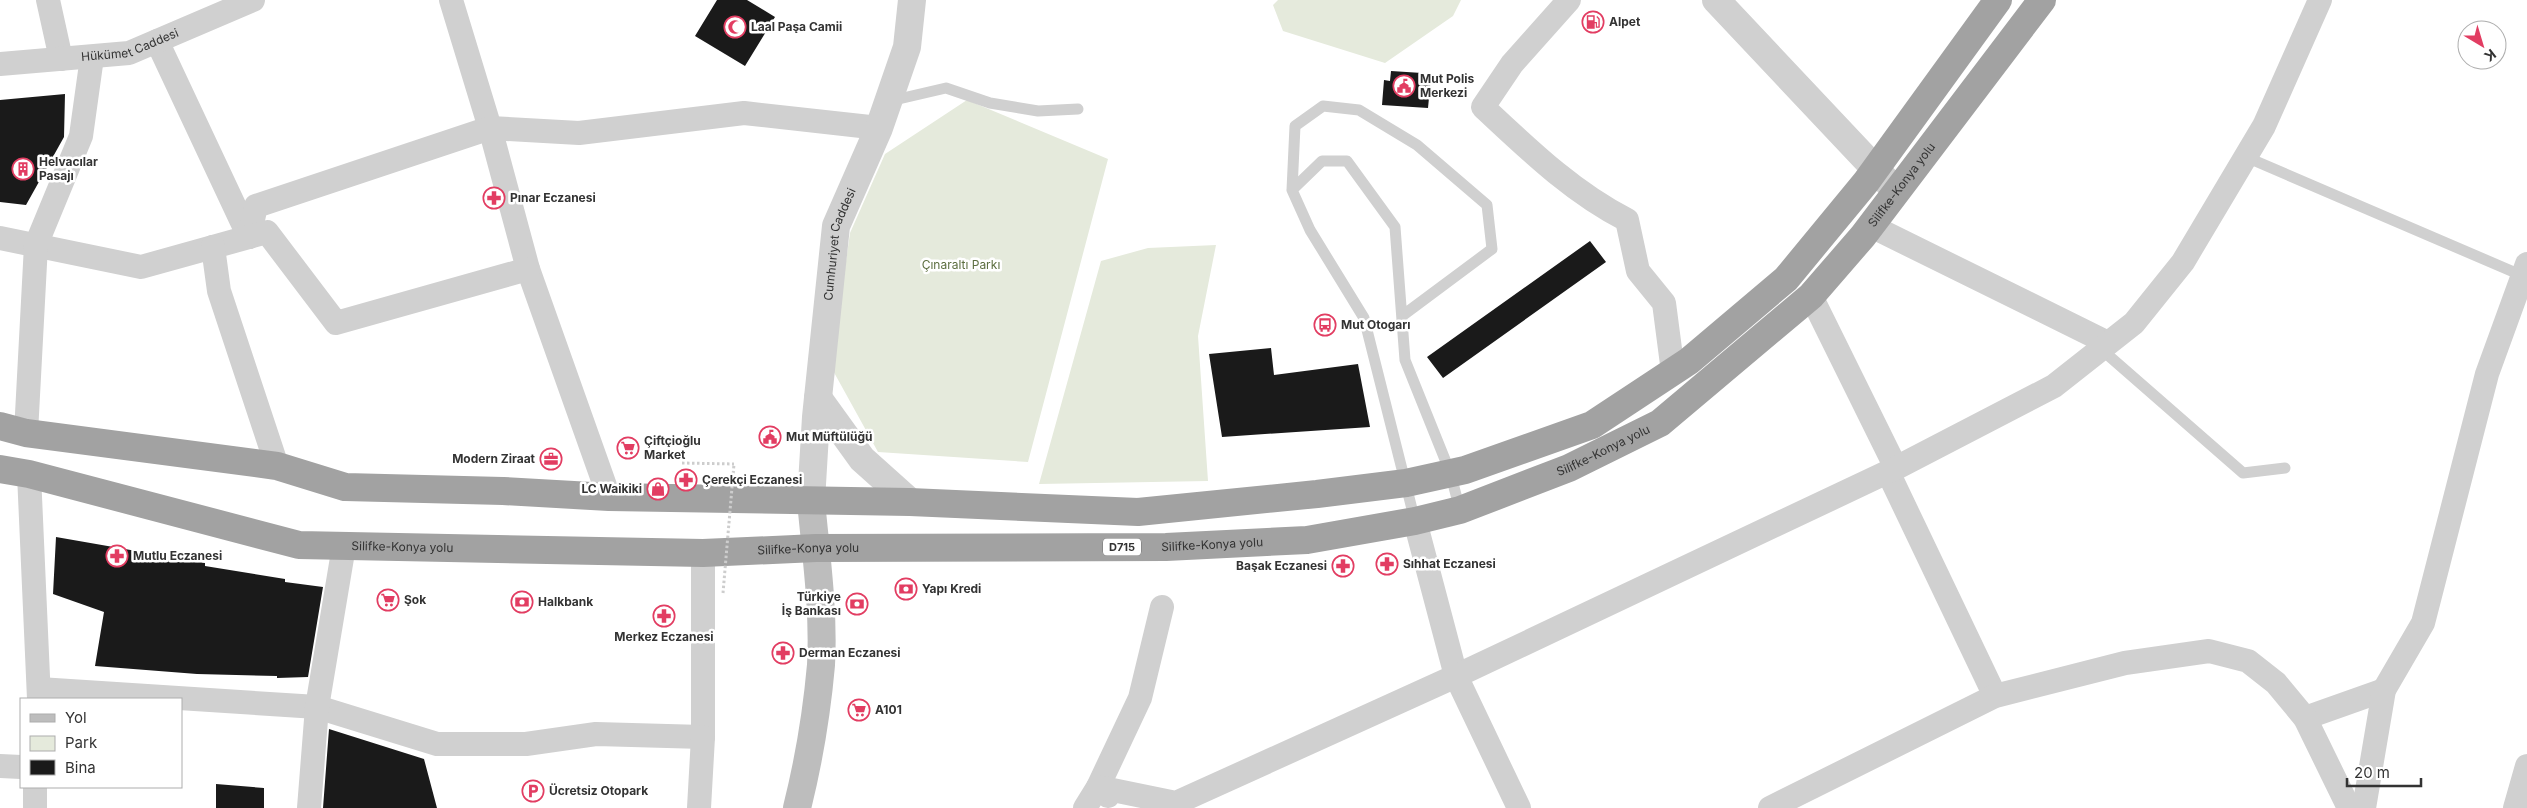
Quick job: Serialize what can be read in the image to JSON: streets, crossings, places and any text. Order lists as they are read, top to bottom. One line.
{"streets":{"highway":["Silifke-Konya yolu","D715"],"street":["Hükümet Caddesi","Cumhuriyet Caddesi"]},"parks":["Çınaraltı Parkı"],"places":{"fuel station":["Alpet"],"mosque":["Laal Paşa Camii"],"public building":["Mut Polis Merkezi","Mut Müftülüğü"],"building":["Helvacılar Pasajı"],"pharmacy":["Pınar Eczanesi","Çerekçi Eczanesi","Mutlu Eczanesi","Sıhhat Eczanesi","Başak Eczanesi","Merkez Eczanesi","Derman Eczanesi"],"bus stop":["Mut Otogarı"],"supermarket":["Çiftçioğlu Market","Şok","A101"],"office":["Modern Ziraat"],"shop":["LC Waikiki"],"bank":["Yapı Kredi","Halkbank","Türkiye İş Bankası"],"parking":["Ücretsiz Otopark"]},"legend":["Yol","Park","Bina"],"scale_bar":"20 m","north":"bottom right"}
